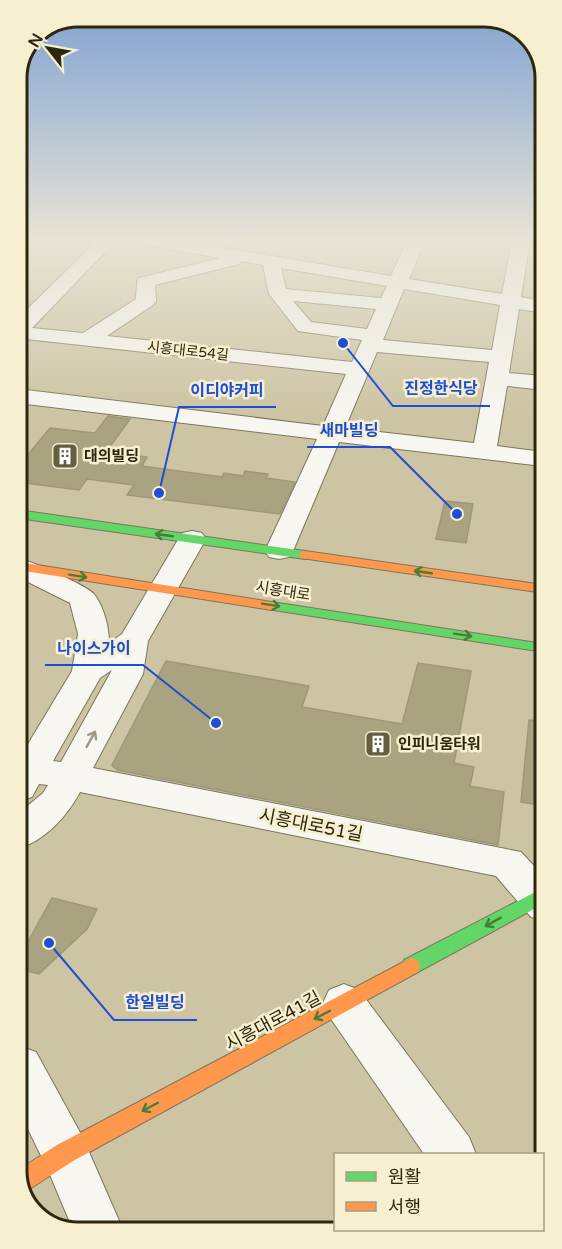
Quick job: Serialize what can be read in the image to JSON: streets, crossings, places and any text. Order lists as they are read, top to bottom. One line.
{"streets":{"main road":["시흥대로","시흥대로41길"],"street":["시흥대로54길","시흥대로51길"]},"crossings":[["시흥대로","시흥대로51길"]],"one_way":["시흥대로41길"],"places":{"other":["진정한식당","이디야커피","새마빌딩","나이스가이","한일빌딩"],"building":["대의빌딩","인피니움타워"]},"legend":["원활","서행"],"north":"top left"}
